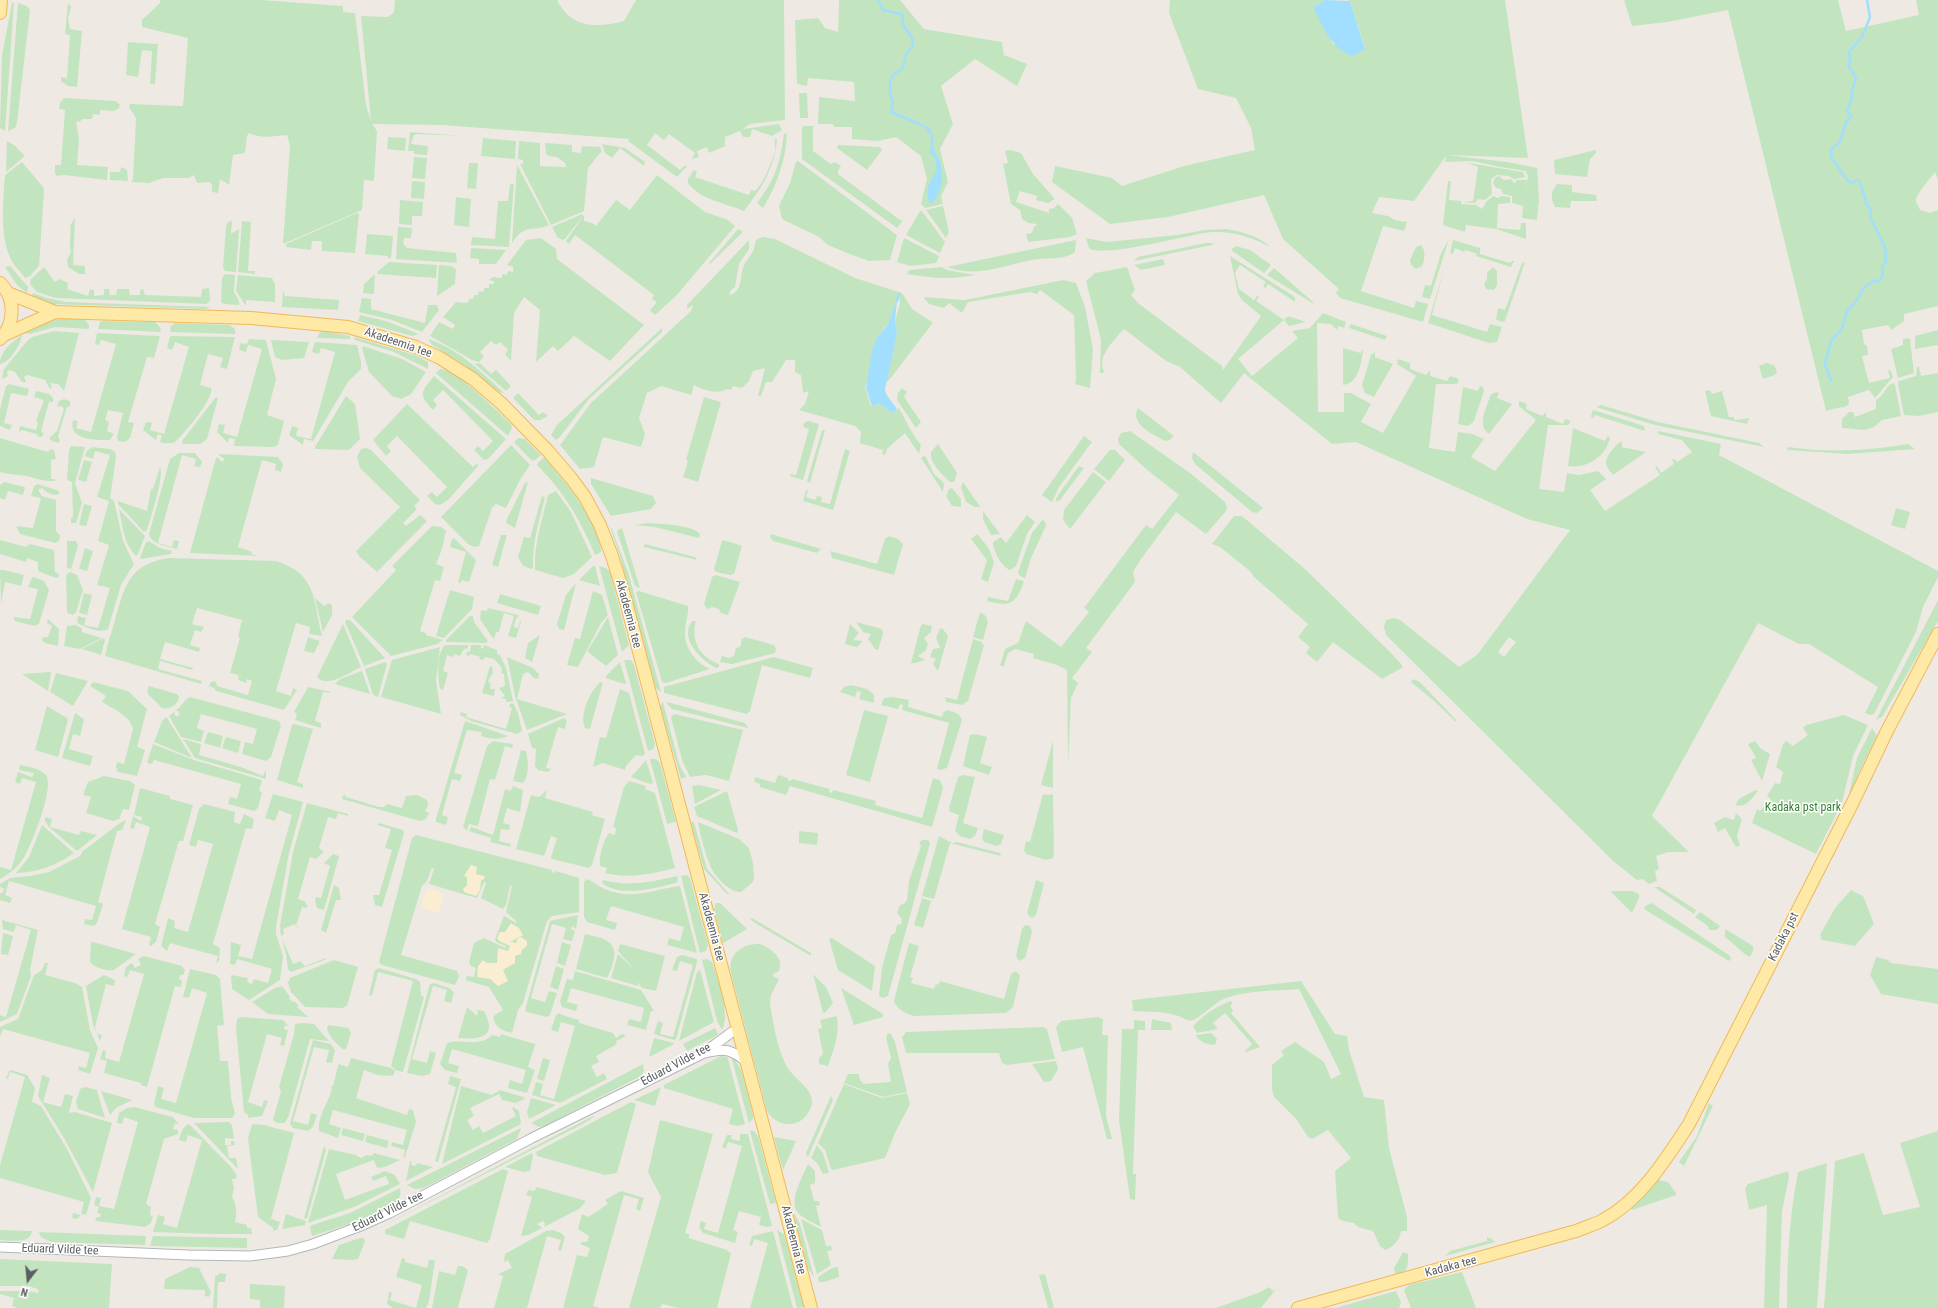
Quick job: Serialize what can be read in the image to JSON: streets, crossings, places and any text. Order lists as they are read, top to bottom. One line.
{"streets":{"main road":["Akadeemia tee","Kadaka pst","Kadaka tee"],"street":["Eduard Vilde tee"]},"crossings":[["Akadeemia tee","Eduard Vilde tee"],["Kadaka pst","Kadaka tee"]],"parks":["Kadaka pst park"],"north":"bottom"}
